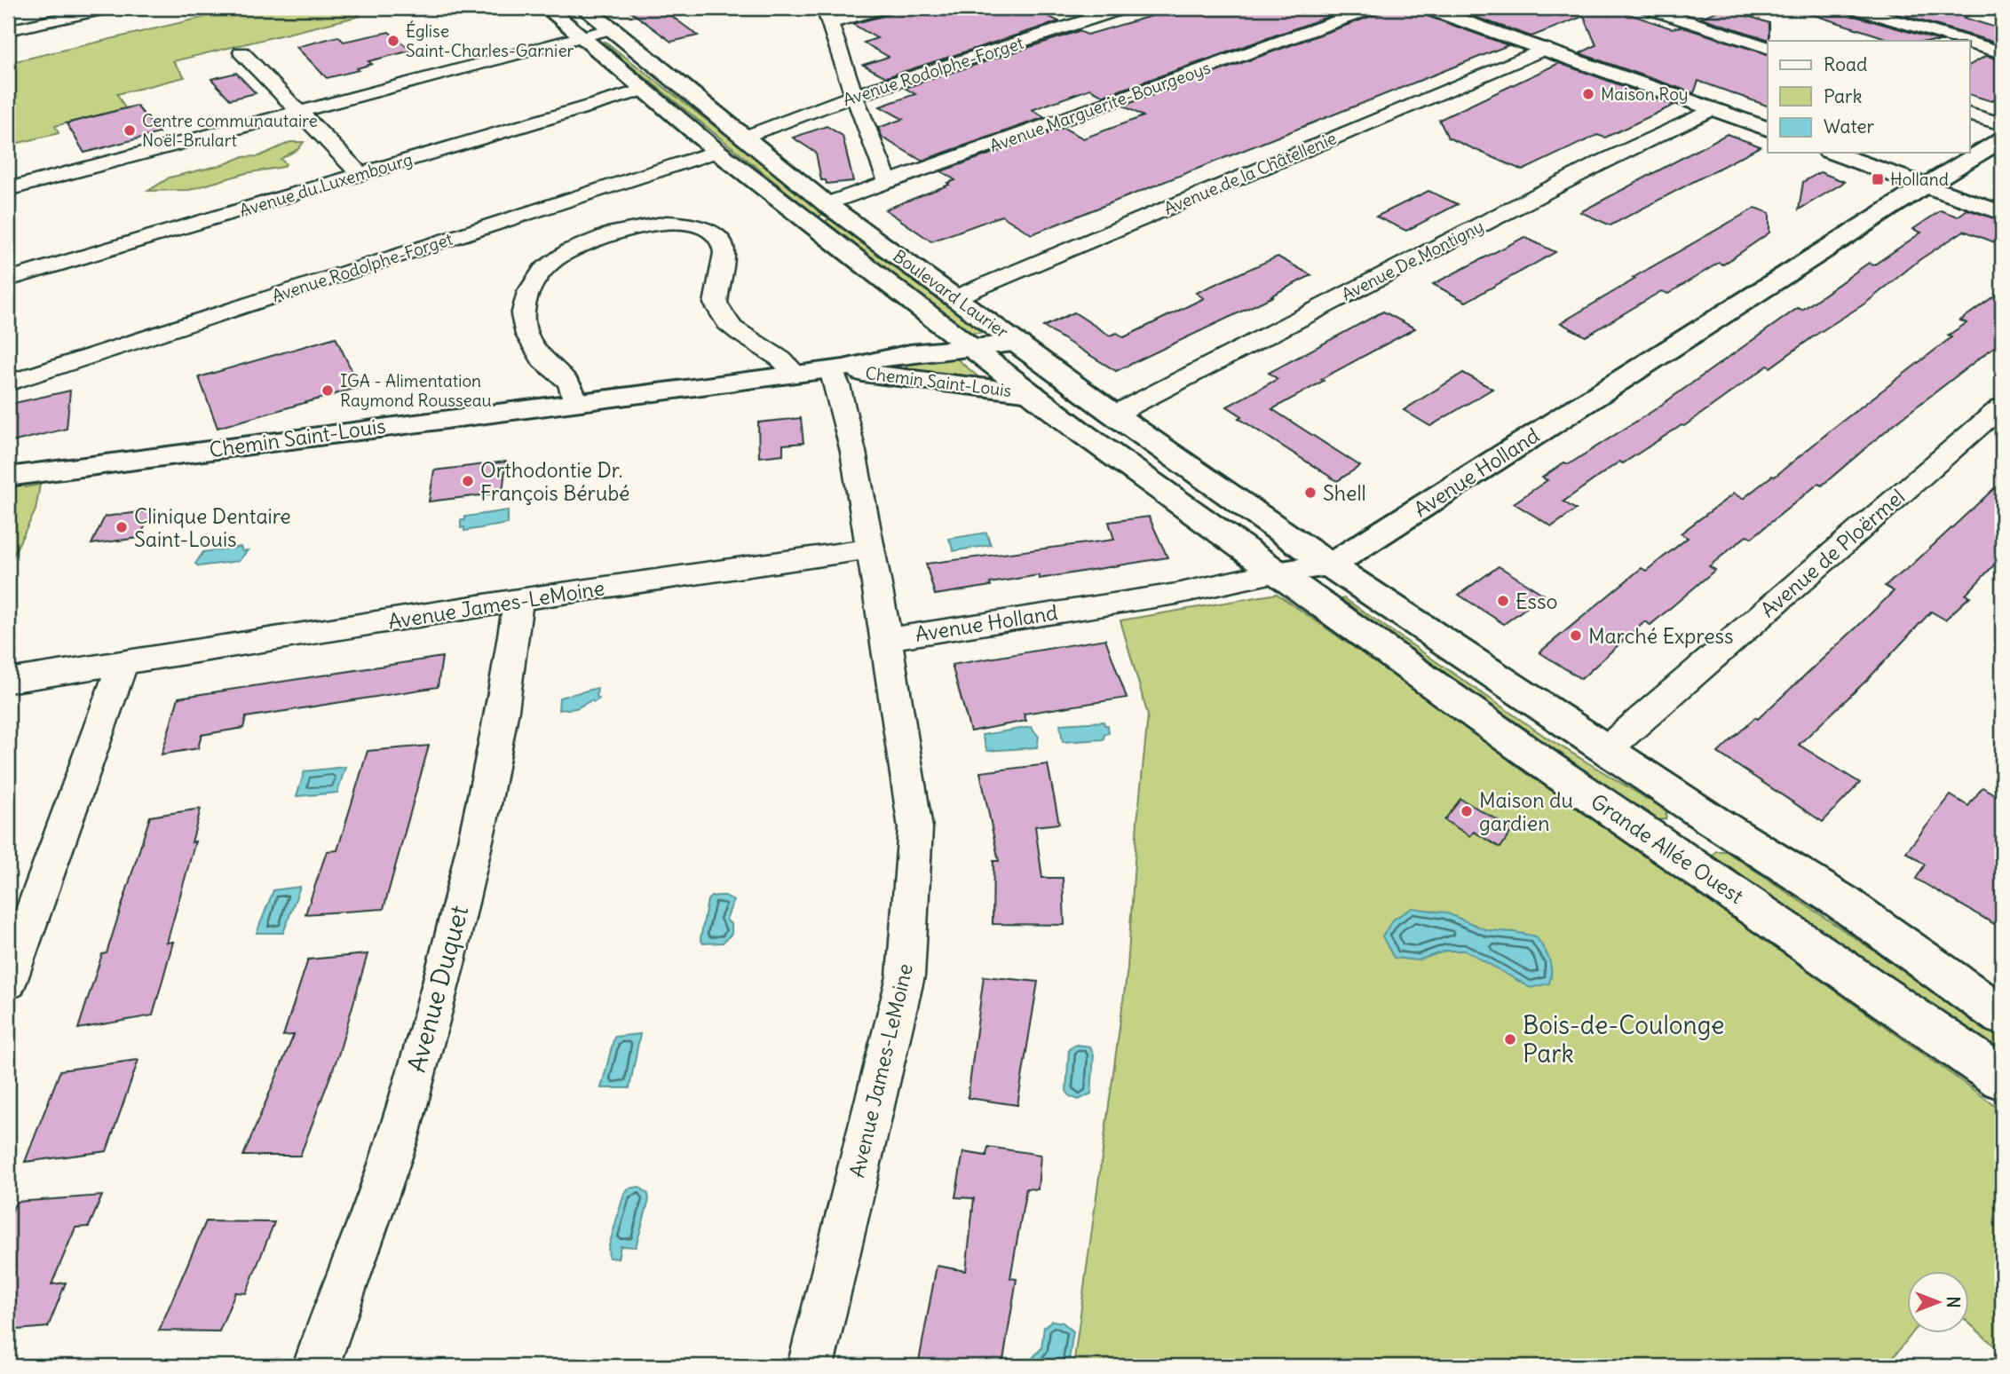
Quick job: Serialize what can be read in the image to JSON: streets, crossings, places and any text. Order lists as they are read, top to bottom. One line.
{"streets":{"main road":["Boulevard Laurier","Chemin Saint-Louis","Avenue Holland","Grande Allée Ouest"],"street":["Avenue Rodolphe-Forget","Avenue Marguerite-Bourgeoys","Avenue de la Châtellenie","Avenue du Luxembourg","Avenue De Montigny","Avenue de Ploërmel","Avenue James-LeMoine","Avenue Duquet"]},"crossings":[["Avenue Rodolphe-Forget","Boulevard Laurier"],["Avenue Marguerite-Bourgeoys","Boulevard Laurier"],["Avenue de la Châtellenie","Boulevard Laurier"],["Avenue du Luxembourg","Boulevard Laurier"],["Avenue De Montigny","Boulevard Laurier"],["Boulevard Laurier","Chemin Saint-Louis"],["Boulevard Laurier","Avenue Holland"],["Boulevard Laurier","Grande Allée Ouest"],["Chemin Saint-Louis","Avenue James-LeMoine"],["Avenue Holland","Avenue James-LeMoine"],["Avenue Holland","Grande Allée Ouest"],["Avenue James-LeMoine","Avenue Duquet"]],"places":{"other":["Église Saint-Charles-Garnier","Maison Roy","Centre communautaire Noël-Brulart","IGA - Alimentation Raymond Rousseau","Orthodontie Dr. François Bérubé","Shell","Clinique Dentaire Saint-Louis","Esso","Marché Express","Maison du gardien","Bois-de-Coulonge Park"],"transit":["Holland"]},"legend":["Road","Park","Water"],"north":"right"}
